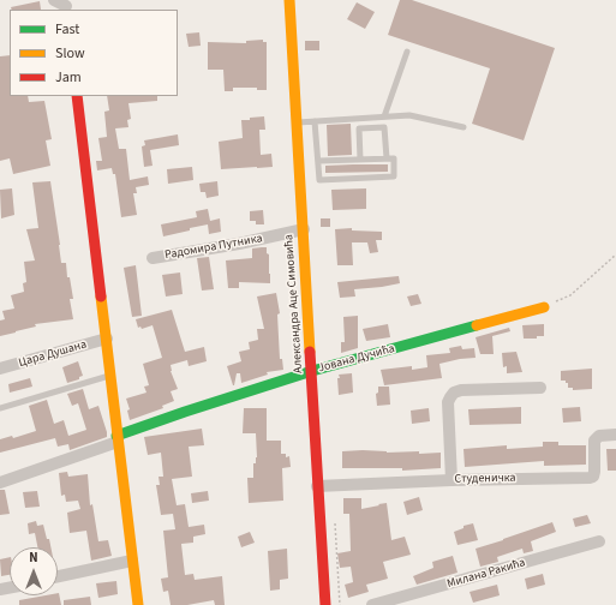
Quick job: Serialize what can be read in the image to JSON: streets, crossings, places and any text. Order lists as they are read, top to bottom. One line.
{"streets":{"street":["Радомира Путника","Александра Аце Симовића","Цара Душана","Јована Дучића","Студеничка","Милана Ракића"]},"crossings":[["Радомира Путника","Александра Аце Симовића"],["Александра Аце Симовића","Јована Дучића"],["Александра Аце Симовића","Студеничка"]],"legend":["Fast","Slow","Jam"],"north":"top"}
